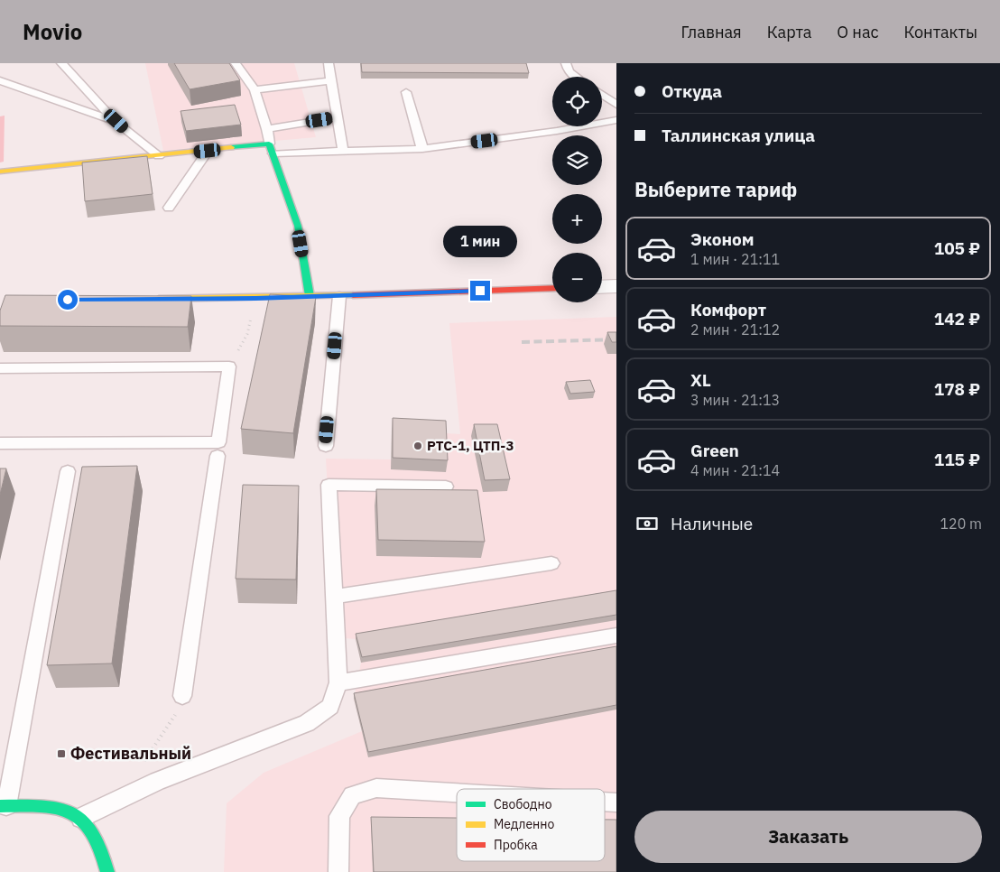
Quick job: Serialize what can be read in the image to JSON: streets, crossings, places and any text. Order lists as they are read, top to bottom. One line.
{"places":{"other":["РТС-1, ЦТП-3"],"transit":["Фестивальный"]},"legend":["Свободно","Медленно","Пробка"],"page":{"header":"Movio","nav":["Главная","Карта","О нас","Контакты"],"banner":["Откуда","Таллинская улица"],"map_buttons":["+","−"],"heading":"Выберите тариф","list":[{"name":"Эконом","note":"1 мин · 21:11","value":"105 ₽"},{"name":"Комфорт","note":"2 мин · 21:12","value":"142 ₽"},{"name":"XL","note":"3 мин · 21:13","value":"178 ₽"},{"name":"Green","note":"4 мин · 21:14","value":"115 ₽"}],"bubble":"1 мин","pay":["Наличные","120 m"],"buttons":"Заказать"}}
